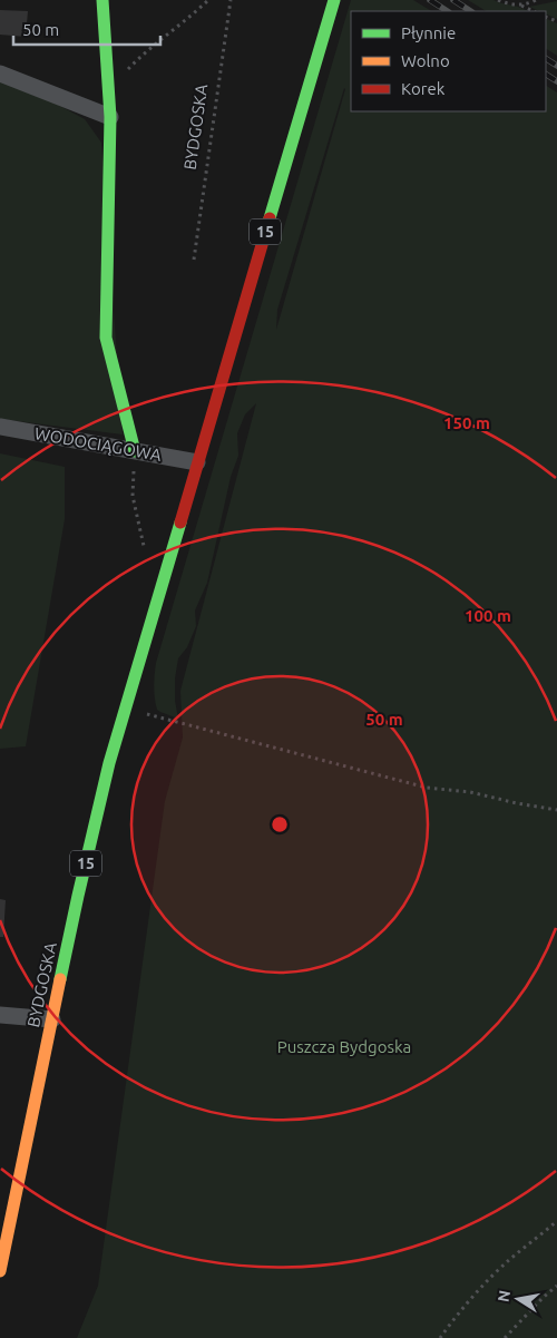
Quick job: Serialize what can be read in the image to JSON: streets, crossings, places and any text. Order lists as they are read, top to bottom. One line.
{"streets":{"main road":["BYDGOSKA","15"],"street":["WODOCIĄGOWA"]},"crossings":[["BYDGOSKA","15"],["15","WODOCIĄGOWA"]],"parks":["Puszcza Bydgoska"],"legend":["Płynnie","Wolno","Korek"],"scale_bar":"50 m","north":"left","rings":["150 m","100 m","50 m"]}
